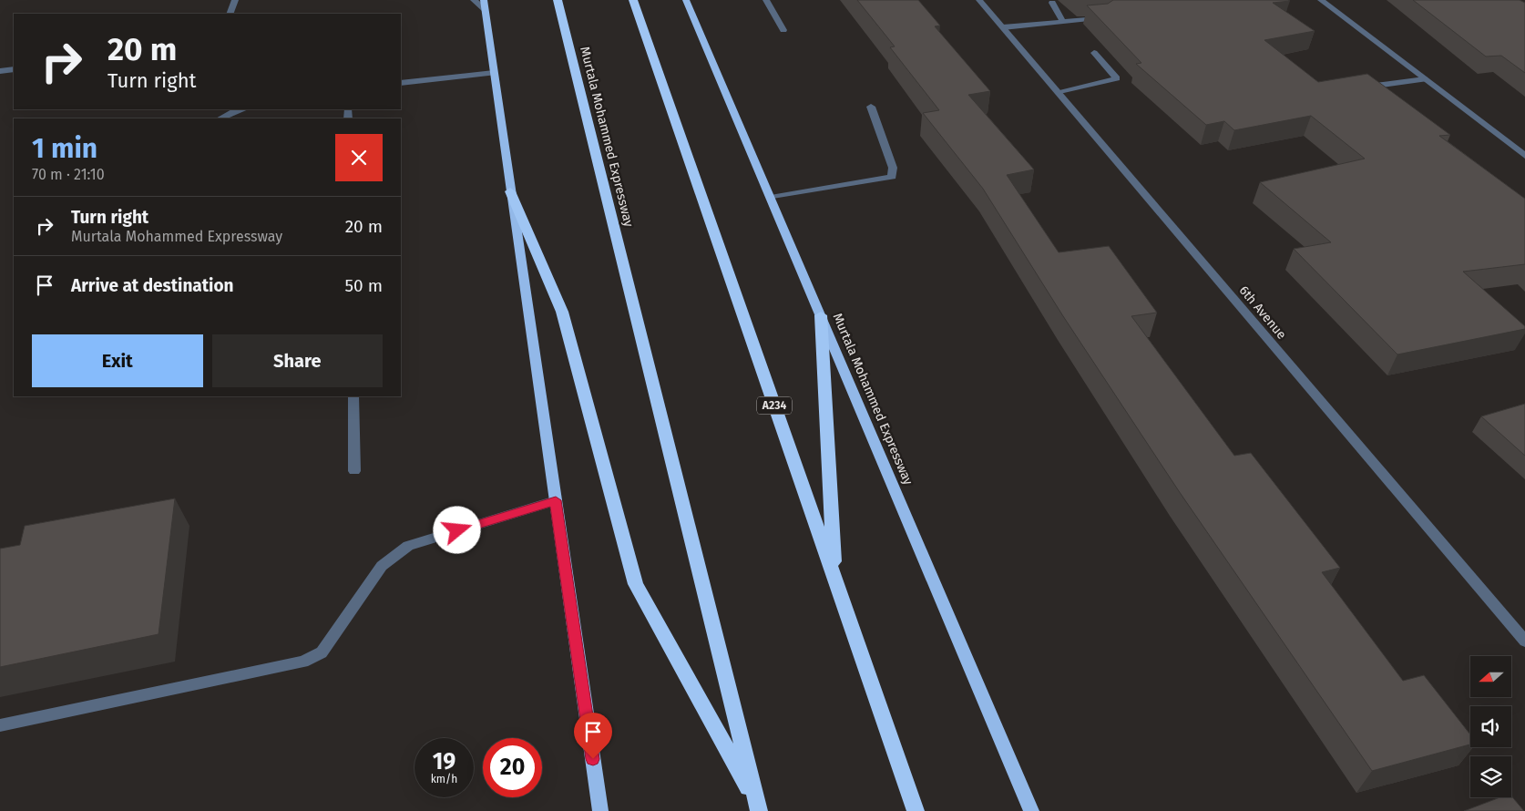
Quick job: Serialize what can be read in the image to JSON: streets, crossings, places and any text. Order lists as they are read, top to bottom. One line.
{"streets":{"highway":["Murtala Mohammed Expressway","A234"],"street":["6th Avenue"]},"north":"left","page":{"turn":["20 m","Turn right"],"heading":["1 min","70 m · 21:10"],"list":[{"name":"Turn right","note":"Murtala Mohammed Expressway","value":"20 m"},{"name":"Arrive at destination","value":"50 m"}],"buttons":["Exit","Share"],"speed":"19 km/h","limit":"20"}}
